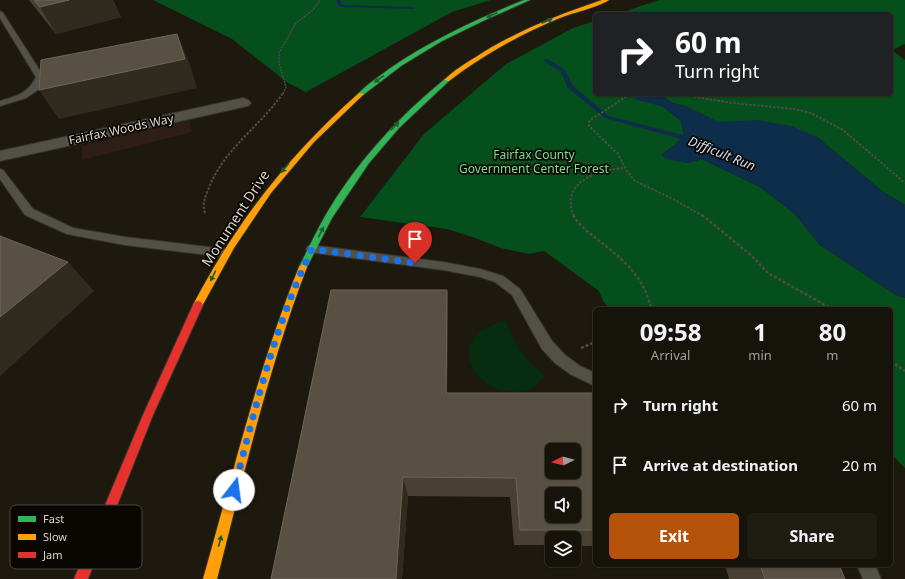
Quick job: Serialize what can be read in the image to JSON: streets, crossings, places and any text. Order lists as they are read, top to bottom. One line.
{"streets":{"main road":["Monument Drive"],"street":["Fairfax Woods Way"]},"water":["Difficult Run"],"parks":["Fairfax County Government Center Forest"],"legend":["Fast","Slow","Jam"],"north":"left","page":{"turn":["60 m","Turn right"],"eta":["09:58","Arrival","1","min","80","m"],"list":[{"name":"Turn right","value":"60 m"},{"name":"Arrive at destination","value":"20 m"}],"buttons":["Exit","Share"]}}
